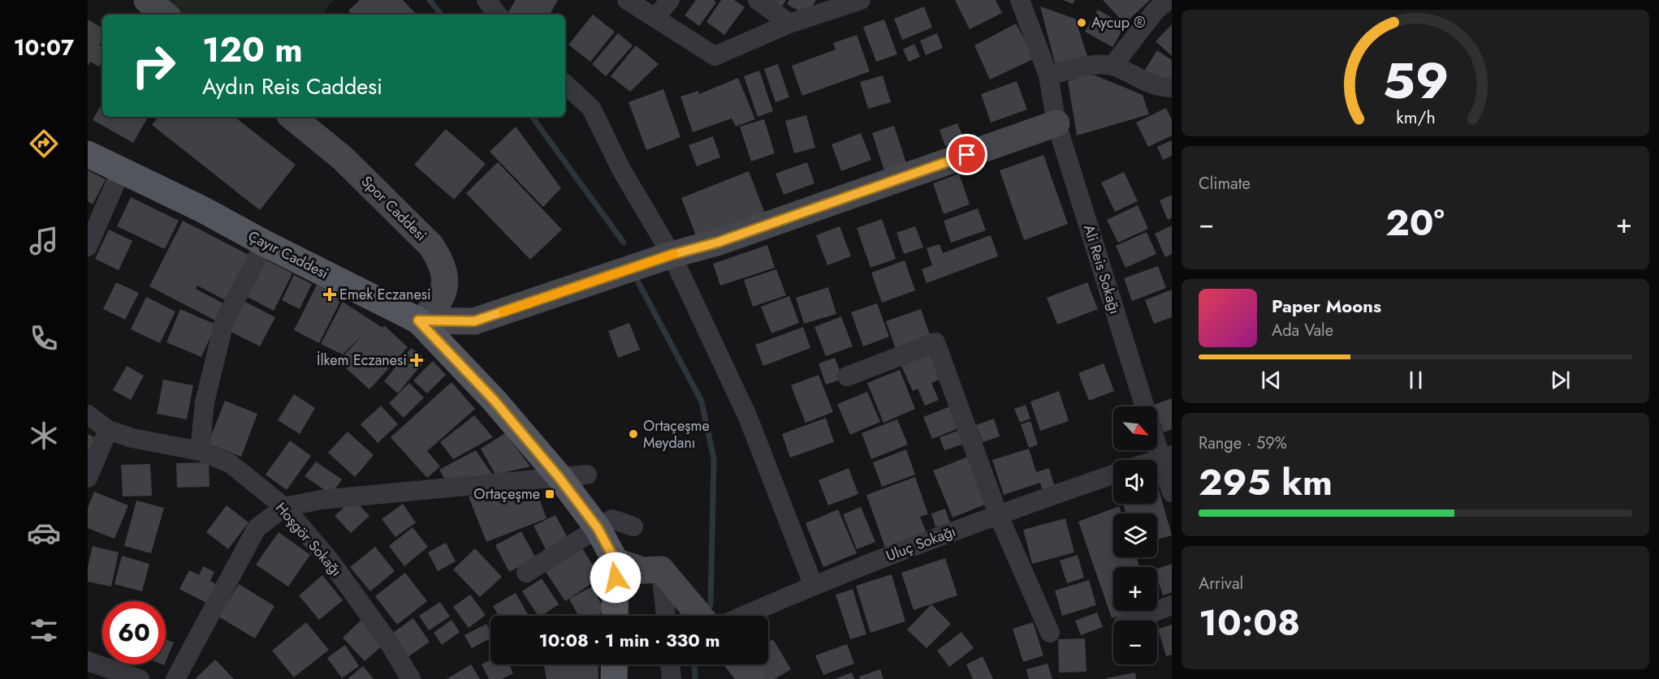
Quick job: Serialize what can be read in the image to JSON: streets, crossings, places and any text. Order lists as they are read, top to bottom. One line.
{"streets":{"main road":["Çayır Caddesi"],"street":["Spor Caddesi","Ali Reis Sokağı","Hoşgör Sokağı","Uluç Sokağı"]},"crossings":[["Spor Caddesi","Çayır Caddesi"]],"places":{"other":["Aycup ®","Ortaçeşme Meydanı"],"health":["Emek Eczanesi","İlkem Eczanesi"],"transit":["Ortaçeşme"]},"north":"bottom right","page":{"tabs":"10:07","turn":["120 m","Aydın Reis Caddesi"],"tile":["Climate",["Range · 59%","295 km"],["Arrival","10:08"]],"heat":["−","20°","+"],"song":["Paper Moons","Ada Vale"],"map_buttons":["+","−"],"limit":"60","trip":"10:08 · 1 min · 330 m","gauge":["59","km/h"]}}
